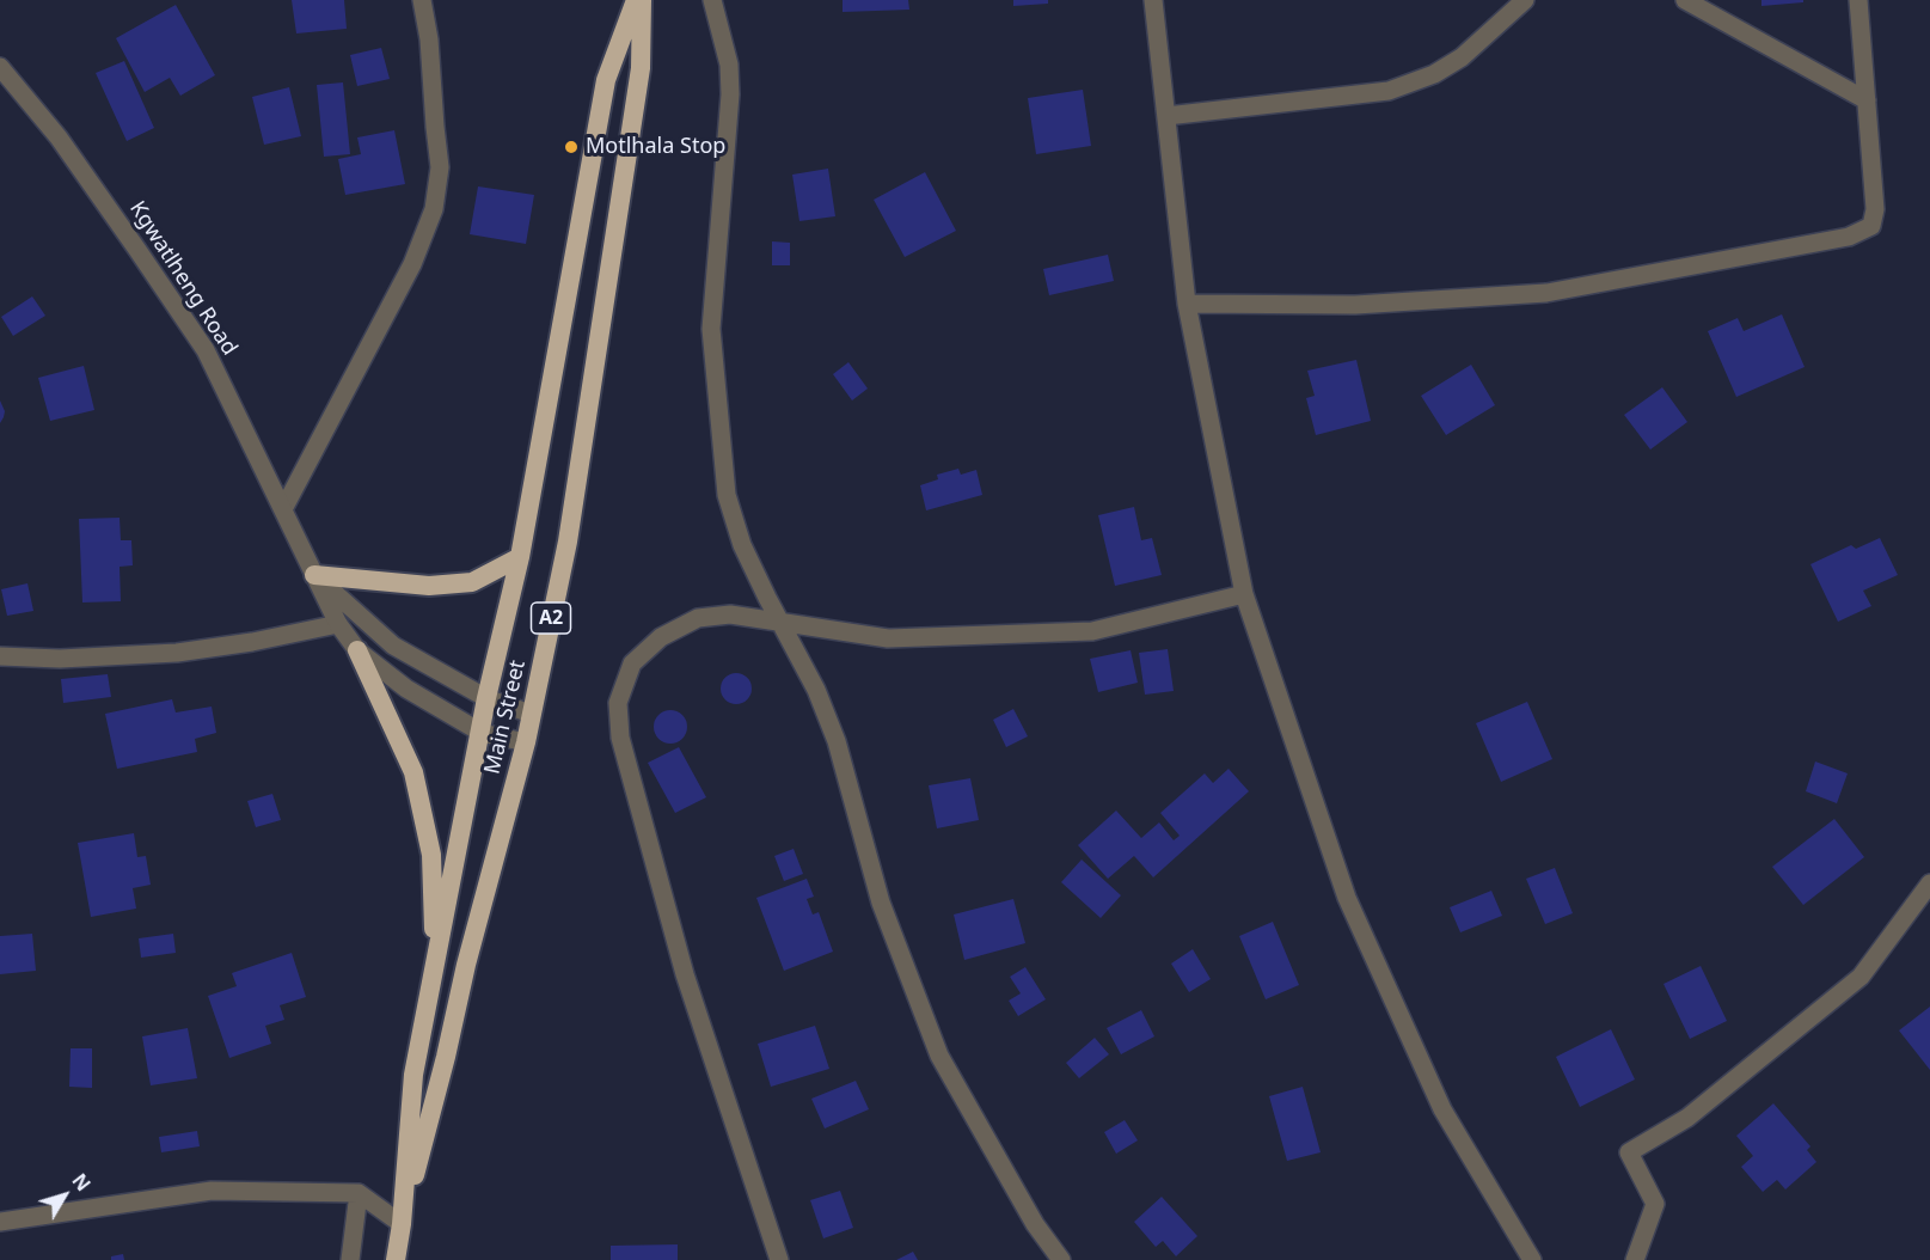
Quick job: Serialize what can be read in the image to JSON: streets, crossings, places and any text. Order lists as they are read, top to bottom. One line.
{"streets":{"highway":["A2","Main Street"],"street":["Kgwatlheng Road"]},"crossings":[["Kgwatlheng Road","Main Street"]],"places":["Motlhala Stop"],"north":"top right"}
